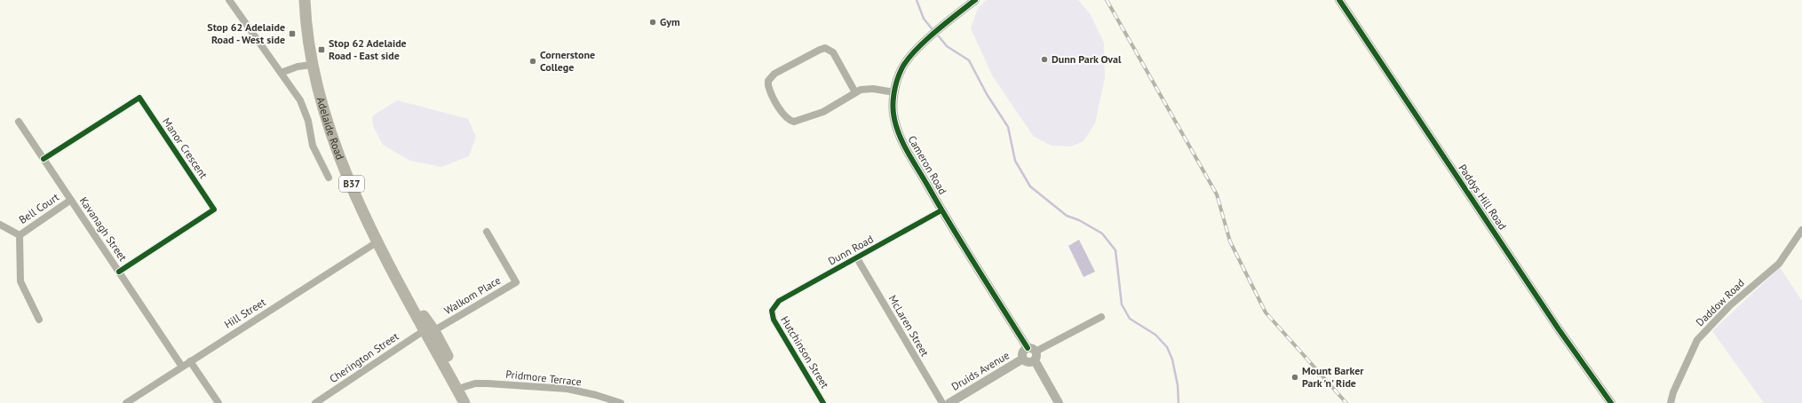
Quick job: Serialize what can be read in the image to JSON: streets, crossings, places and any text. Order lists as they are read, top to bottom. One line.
{"streets":{"main road":["Adelaide Road","B37"],"street":["Manor Crescent","Cameron Road","Paddys Hill Road","Bell Court","Kavanagh Street","Dunn Road","Walkom Place","Daddow Road","Hill Street","McLaren Street","Hutchinson Street","Cherington Street","Druids Avenue","Pridmore Terrace"]},"crossings":[["Adelaide Road","Walkom Place"],["Adelaide Road","Hill Street"],["Adelaide Road","Cherington Street"],["Adelaide Road","Pridmore Terrace"],["Manor Crescent","Kavanagh Street"],["Cameron Road","Dunn Road"],["Cameron Road","Druids Avenue"],["Bell Court","Kavanagh Street"],["Kavanagh Street","Hill Street"],["Dunn Road","McLaren Street"],["Dunn Road","Hutchinson Street"],["Walkom Place","Cherington Street"]],"places":{"other":["Gym","Dunn Park Oval","Cornerstone College","Mount Barker Park 'n' Ride"],"transit":["Stop 62 Adelaide Road - West side","Stop 62 Adelaide Road - East side"]}}
